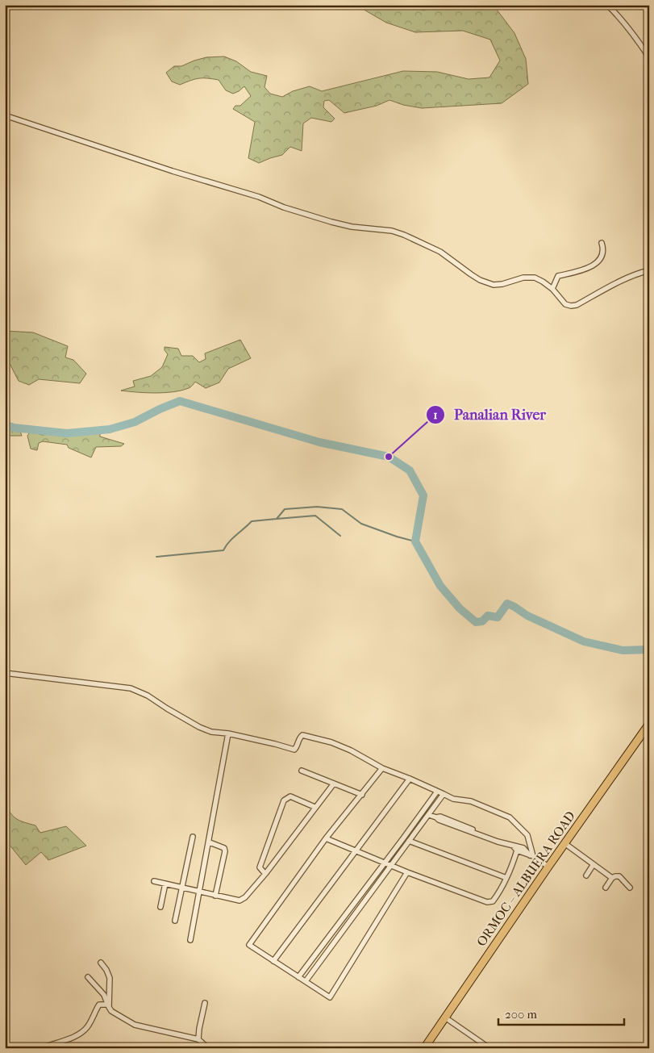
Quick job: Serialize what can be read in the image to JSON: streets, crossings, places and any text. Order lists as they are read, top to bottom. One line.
{"streets":{"highway":["ORMOC – ALBUERA ROAD"]},"places":["Panalian River"],"scale_bar":"200 m"}
